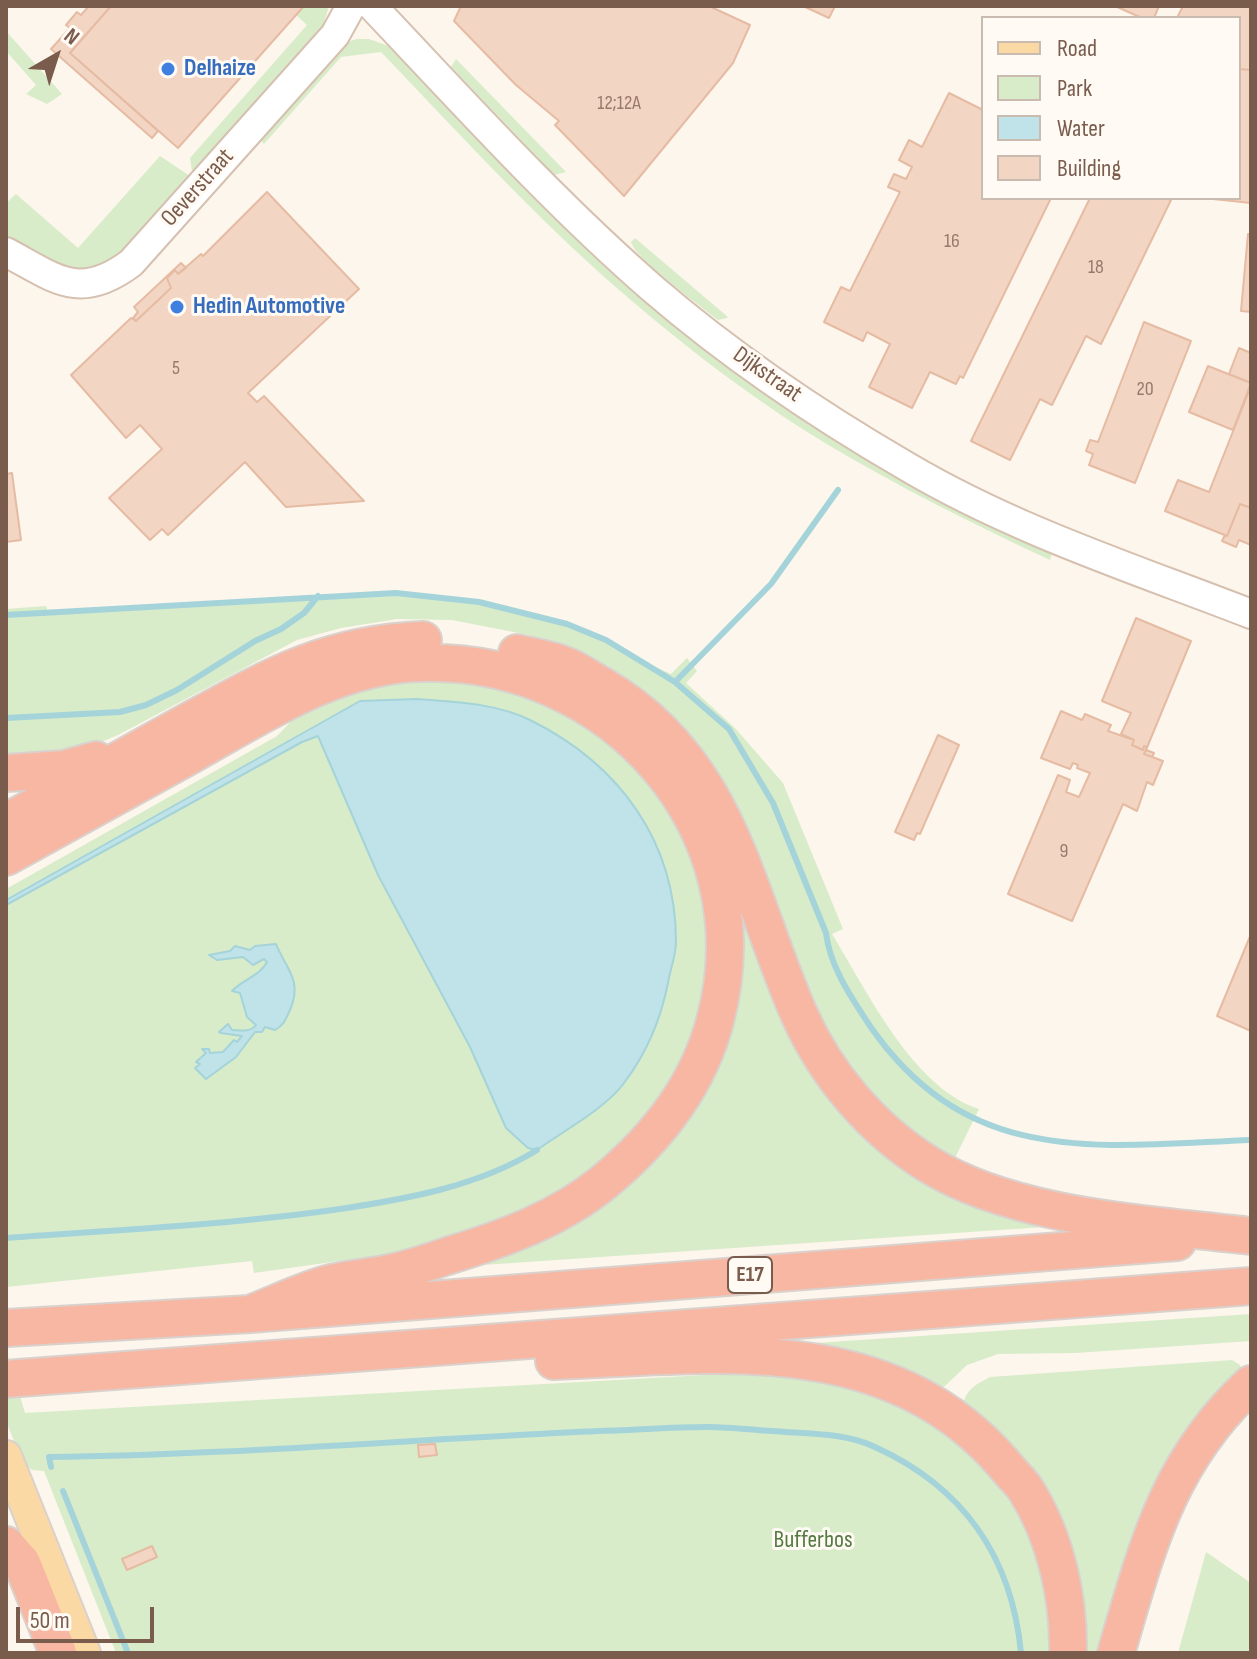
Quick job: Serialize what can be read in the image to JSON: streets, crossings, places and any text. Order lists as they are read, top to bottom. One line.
{"streets":{"highway":["E17"],"street":["Oeverstraat","Dijkstraat"]},"parks":["Bufferbos"],"places":["Delhaize","Hedin Automotive"],"house_numbers":["12;12A","16","18","5","20","9"],"legend":["Road","Park","Water","Building"],"scale_bar":"50 m","north":"top right"}
